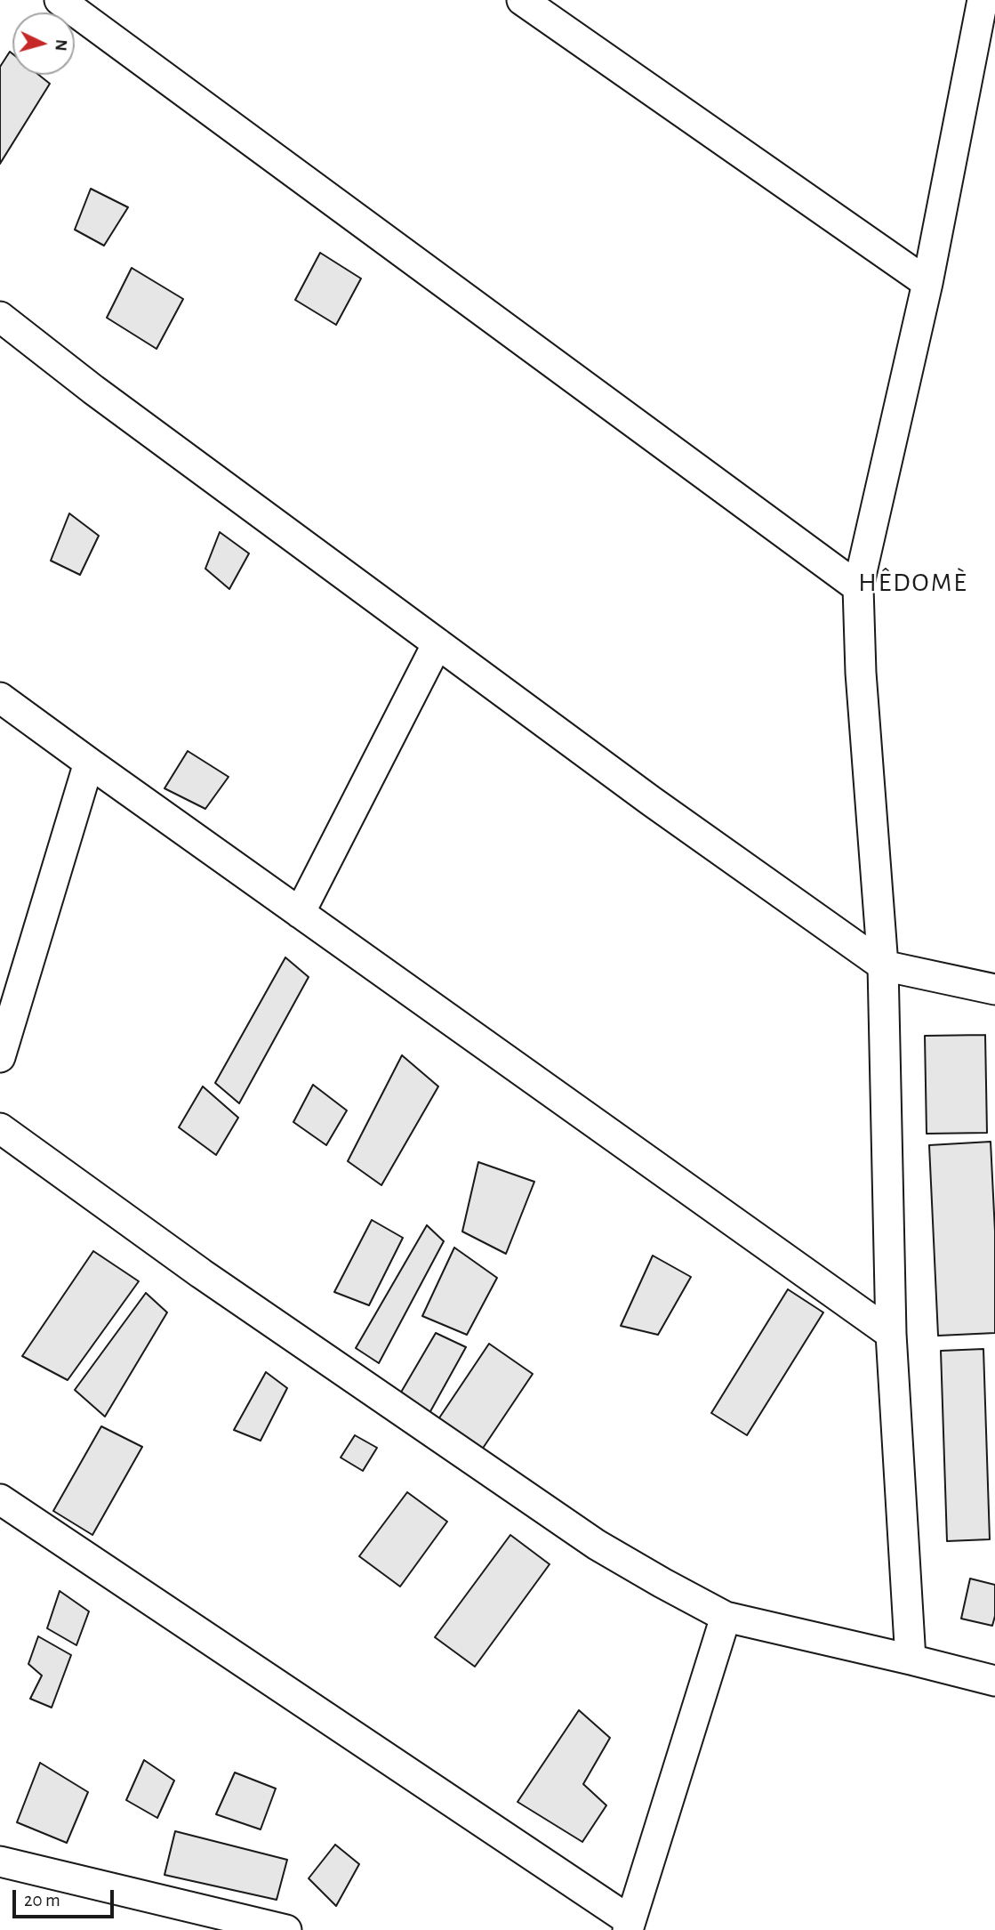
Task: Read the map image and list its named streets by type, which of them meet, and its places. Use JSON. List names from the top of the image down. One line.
{"districts":["HÊDOMÈ"],"scale_bar":"20 m","north":"right"}
